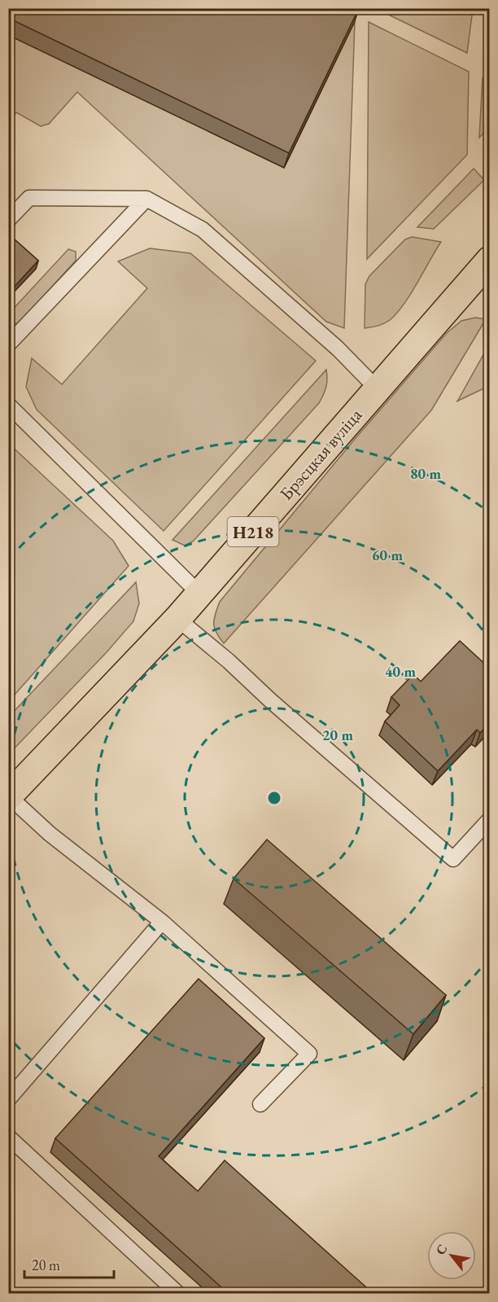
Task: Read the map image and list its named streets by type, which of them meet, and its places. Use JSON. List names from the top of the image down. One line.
{"streets":{"main road":["Брэсцкая вуліца","Н218"]},"scale_bar":"20 m","north":"top left","rings":["80 m","60 m","40 m","20 m"]}
